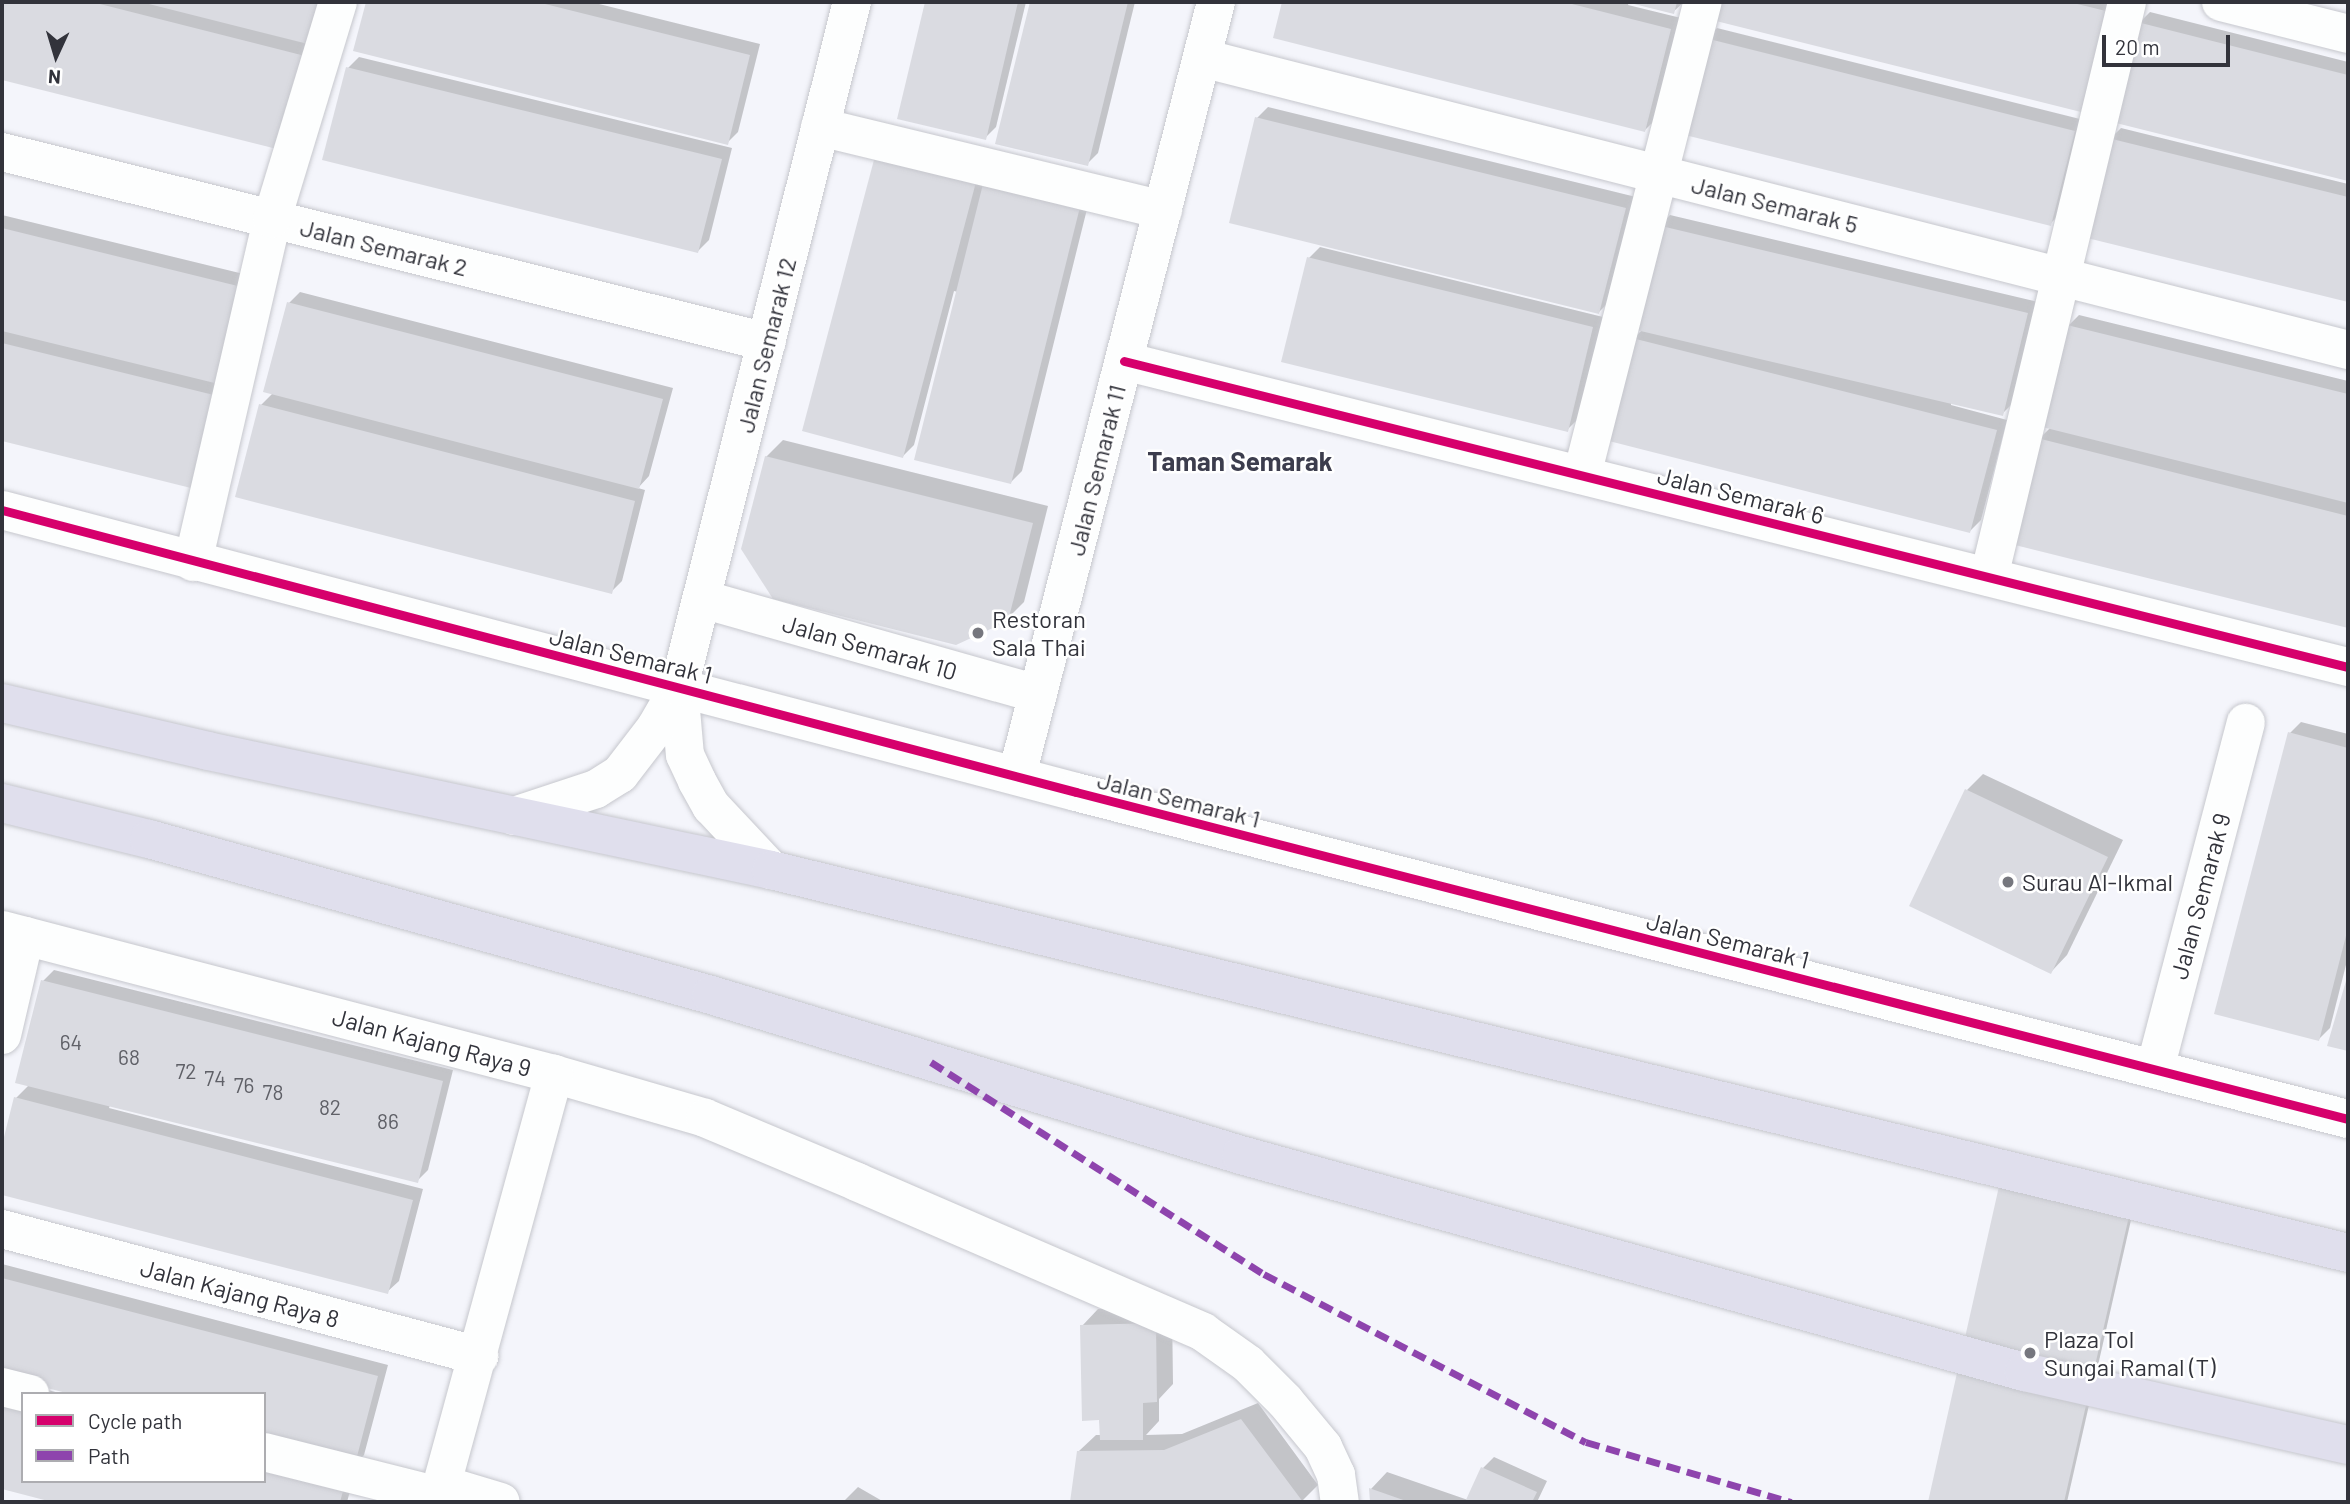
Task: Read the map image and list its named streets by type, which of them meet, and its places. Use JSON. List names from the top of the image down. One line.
{"streets":{"street":["Jalan Semarak 5","Jalan Semarak 2","Jalan Semarak 12","Jalan Semarak 11","Jalan Semarak 6","Jalan Semarak 10","Jalan Semarak 1","Jalan Semarak 9","Jalan Kajang Raya 9","Jalan Kajang Raya 8"]},"crossings":[["Jalan Semarak 5","Jalan Semarak 11"],["Jalan Semarak 2","Jalan Semarak 12"],["Jalan Semarak 12","Jalan Semarak 10"],["Jalan Semarak 12","Jalan Semarak 1"],["Jalan Semarak 11","Jalan Semarak 6"],["Jalan Semarak 11","Jalan Semarak 10"],["Jalan Semarak 11","Jalan Semarak 1"],["Jalan Semarak 1","Jalan Semarak 9"],["Jalan Kajang Raya 9","Jalan Kajang Raya 8"]],"districts":["Taman Semarak"],"places":["Restoran Sala Thai","Surau Al-Ikmal","Plaza Tol Sungai Ramal (T)"],"house_numbers":["64","68","72","74","76","78","82","86"],"legend":["Cycle path","Path"],"scale_bar":"20 m","north":"bottom"}
